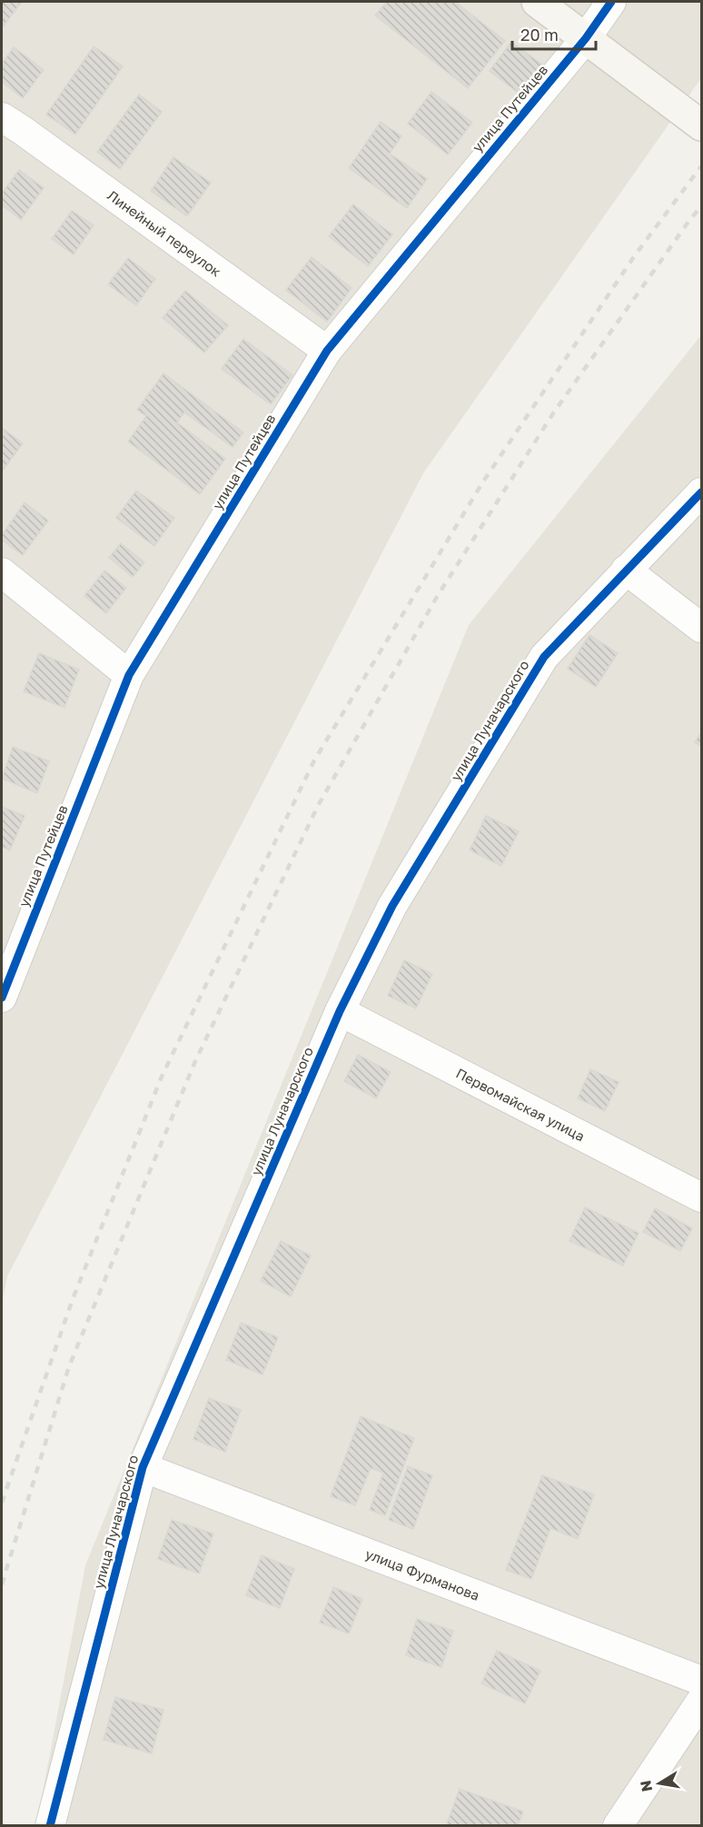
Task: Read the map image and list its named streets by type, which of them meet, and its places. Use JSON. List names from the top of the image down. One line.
{"streets":{"street":["улица Путейцев","Линейный переулок","улица Луначарского","Первомайская улица","улица Фурманова"]},"crossings":[["улица Путейцев","Линейный переулок"],["улица Луначарского","Первомайская улица"],["улица Луначарского","улица Фурманова"]],"scale_bar":"20 m","north":"left"}
